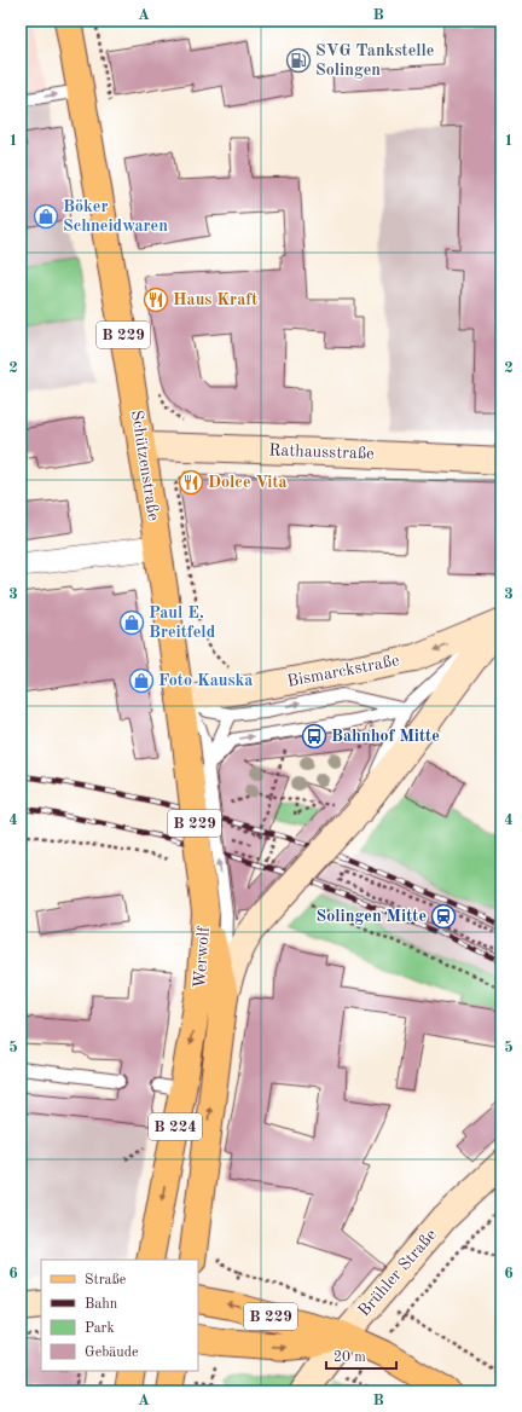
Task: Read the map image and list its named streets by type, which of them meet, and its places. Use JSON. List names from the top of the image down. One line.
{"streets":{"main road":["B 229","Rathausstraße","Schützenstraße","Bismarckstraße","Werwolf","B 224","Brühler Straße"]},"crossings":[["B 229","Brühler Straße"],["Rathausstraße","Schützenstraße"],["Schützenstraße","Bismarckstraße"],["Schützenstraße","Werwolf"]],"one_way":["Bismarckstraße"],"places":{"fuel station":["SVG Tankstelle Solingen"],"shop":["Böker Schneidwaren","Paul E. Breitfeld","Foto Kauska"],"restaurant":["Haus Kraft","Dolce Vita"],"bus stop":["Bahnhof Mitte"],"station":["Solingen Mitte"]},"legend":["Straße","Bahn","Park","Gebäude"],"scale_bar":"20 m","grid":{"columns":["A","B"],"rows":["1","2","3","4","5","6"]}}
